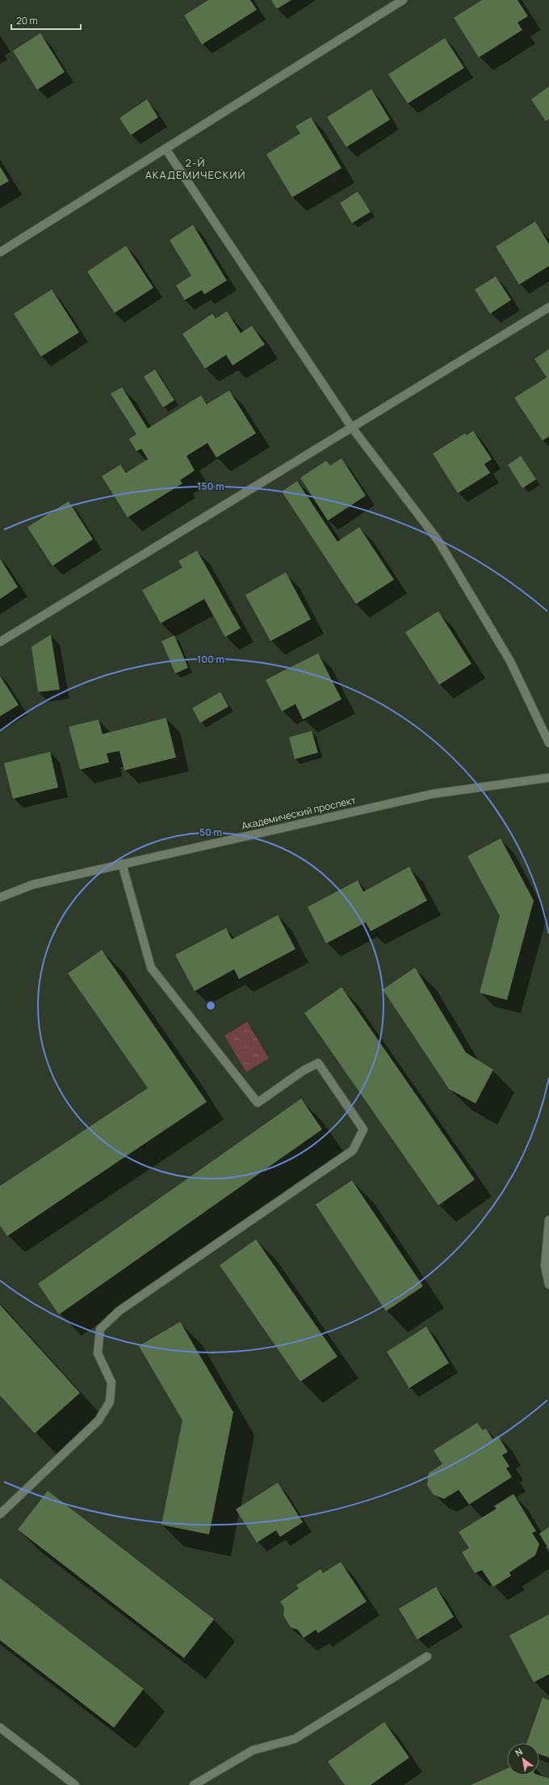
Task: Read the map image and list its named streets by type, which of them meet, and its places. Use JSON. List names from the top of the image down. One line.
{"streets":{"street":["Академический проспект"]},"districts":["2-Й АКАДЕМИЧЕСКИЙ"],"scale_bar":"20 m","north":"top left","rings":["150 m","100 m","50 m"]}
